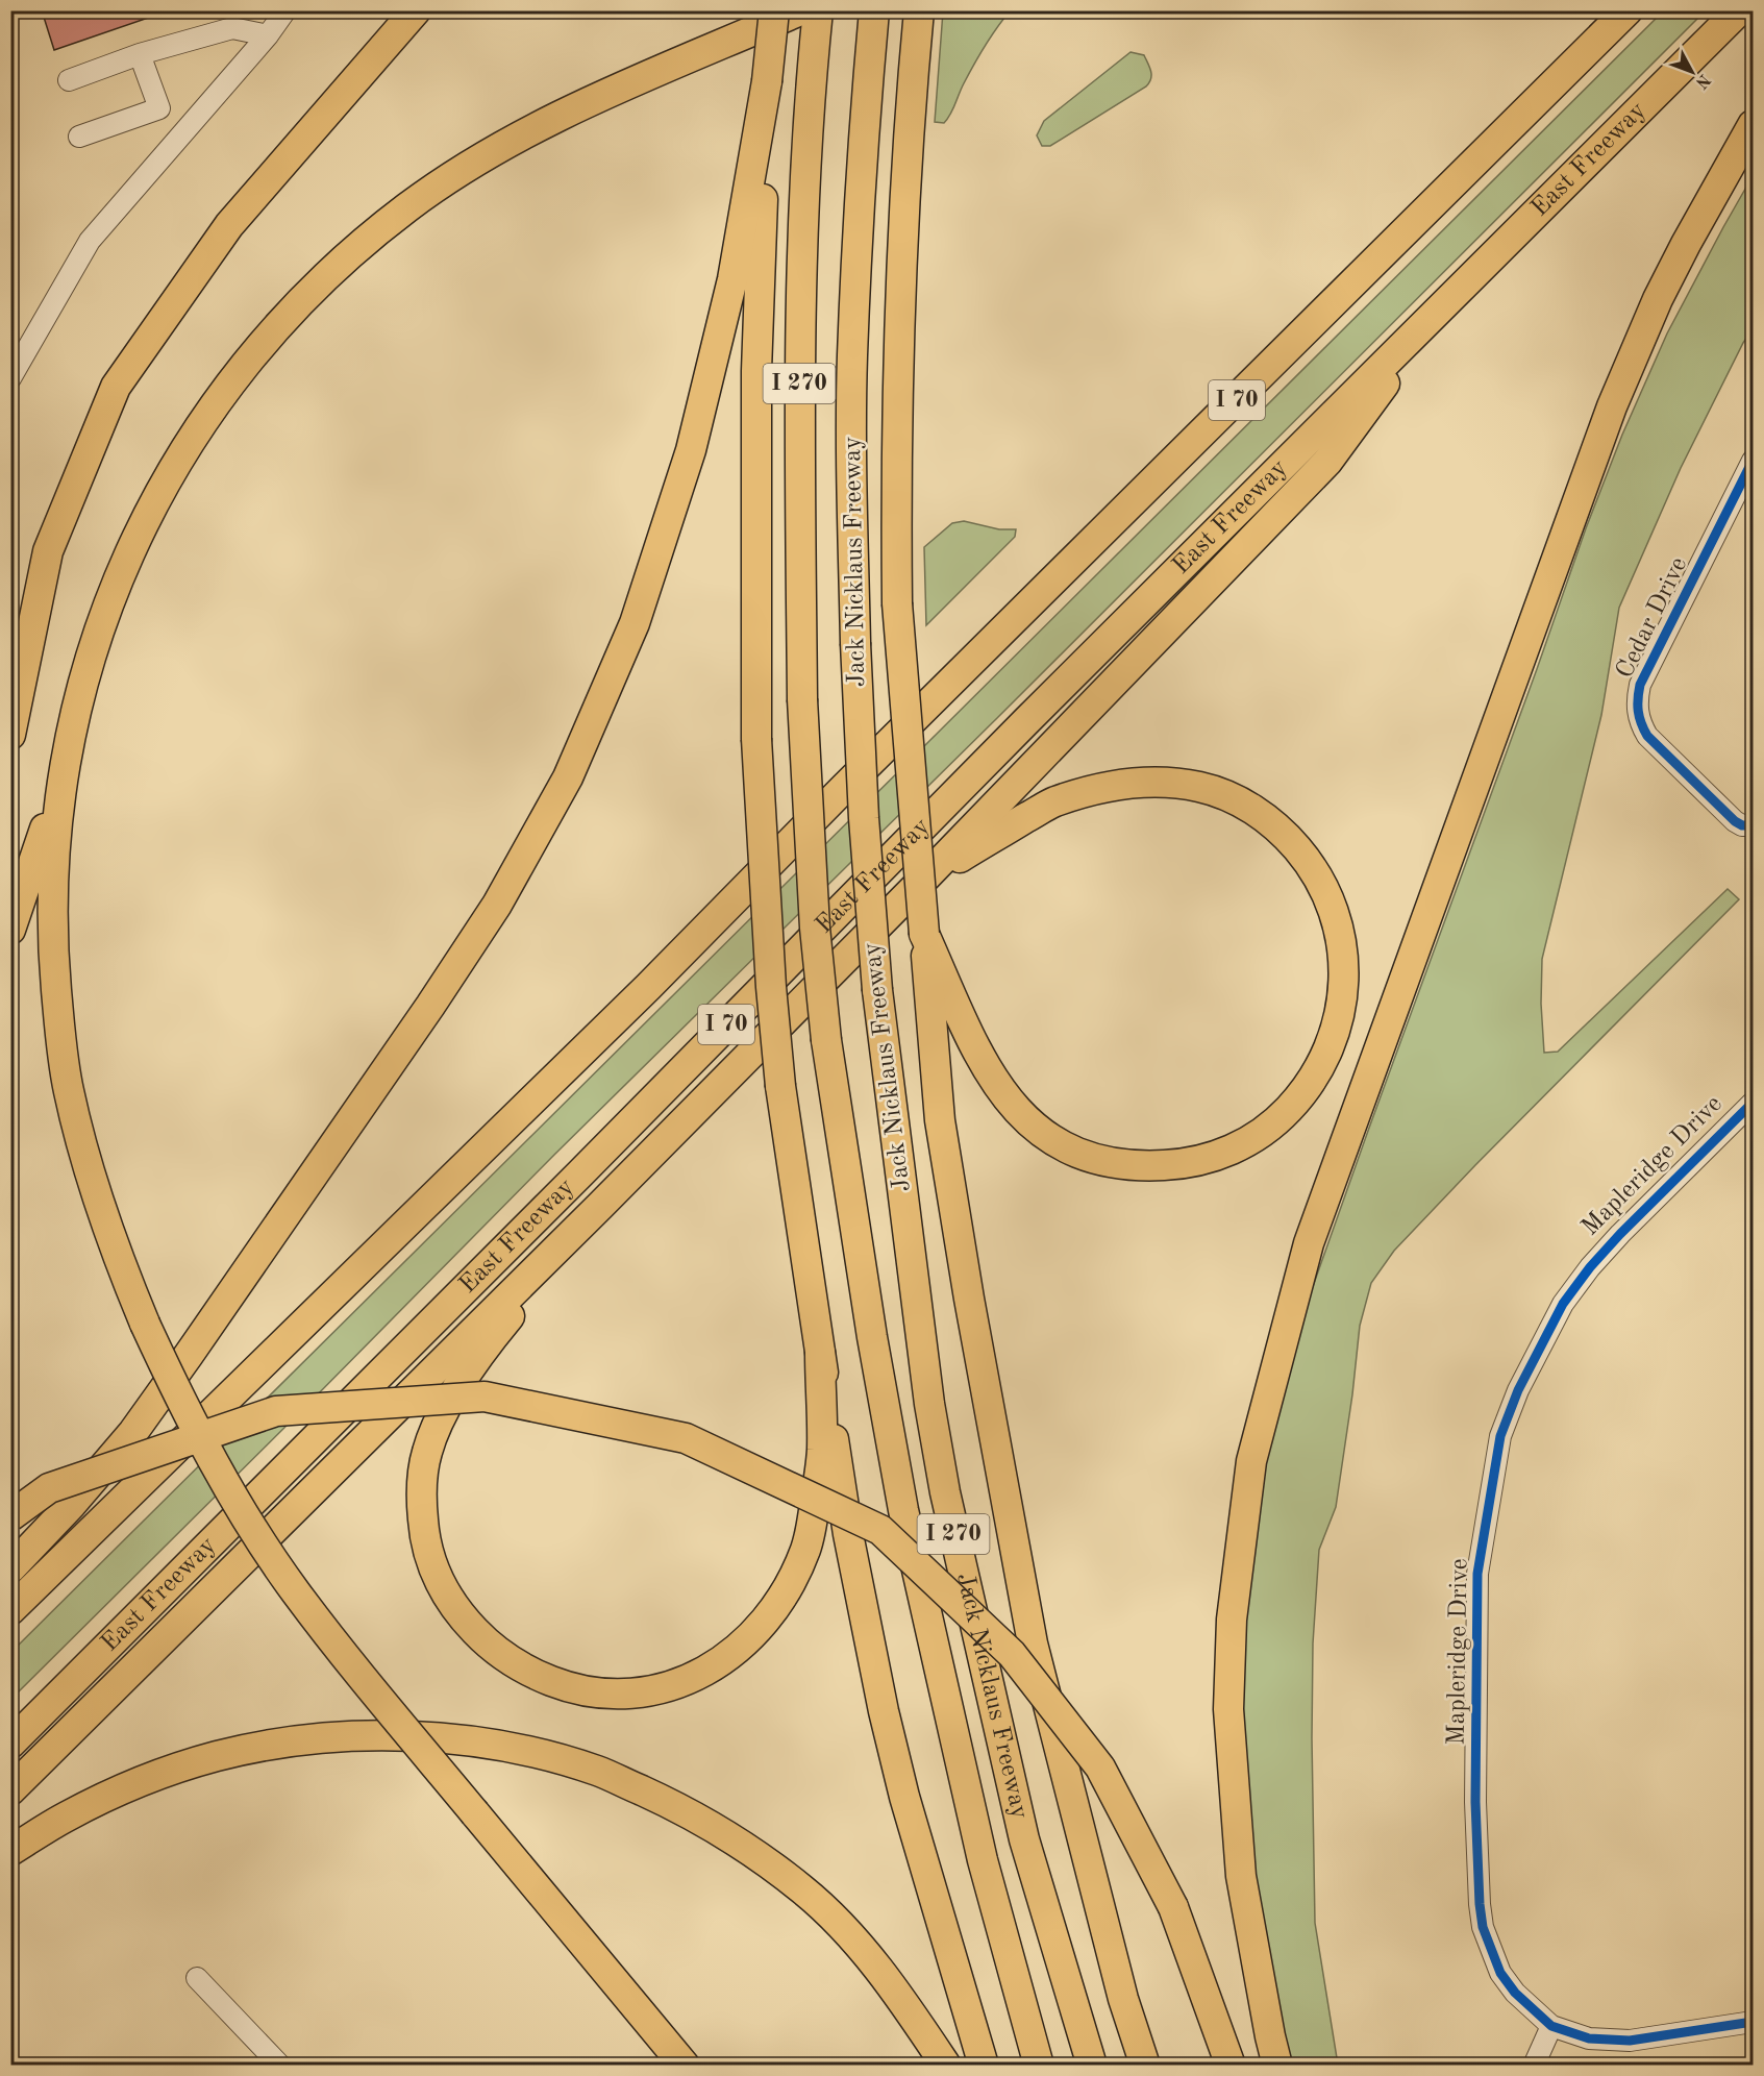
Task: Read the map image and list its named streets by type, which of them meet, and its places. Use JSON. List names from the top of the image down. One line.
{"streets":{"highway":["East Freeway","I 270","I 70","Jack Nicklaus Freeway"],"street":["Cedar Drive","Mapleridge Drive"]},"north":"bottom right"}
